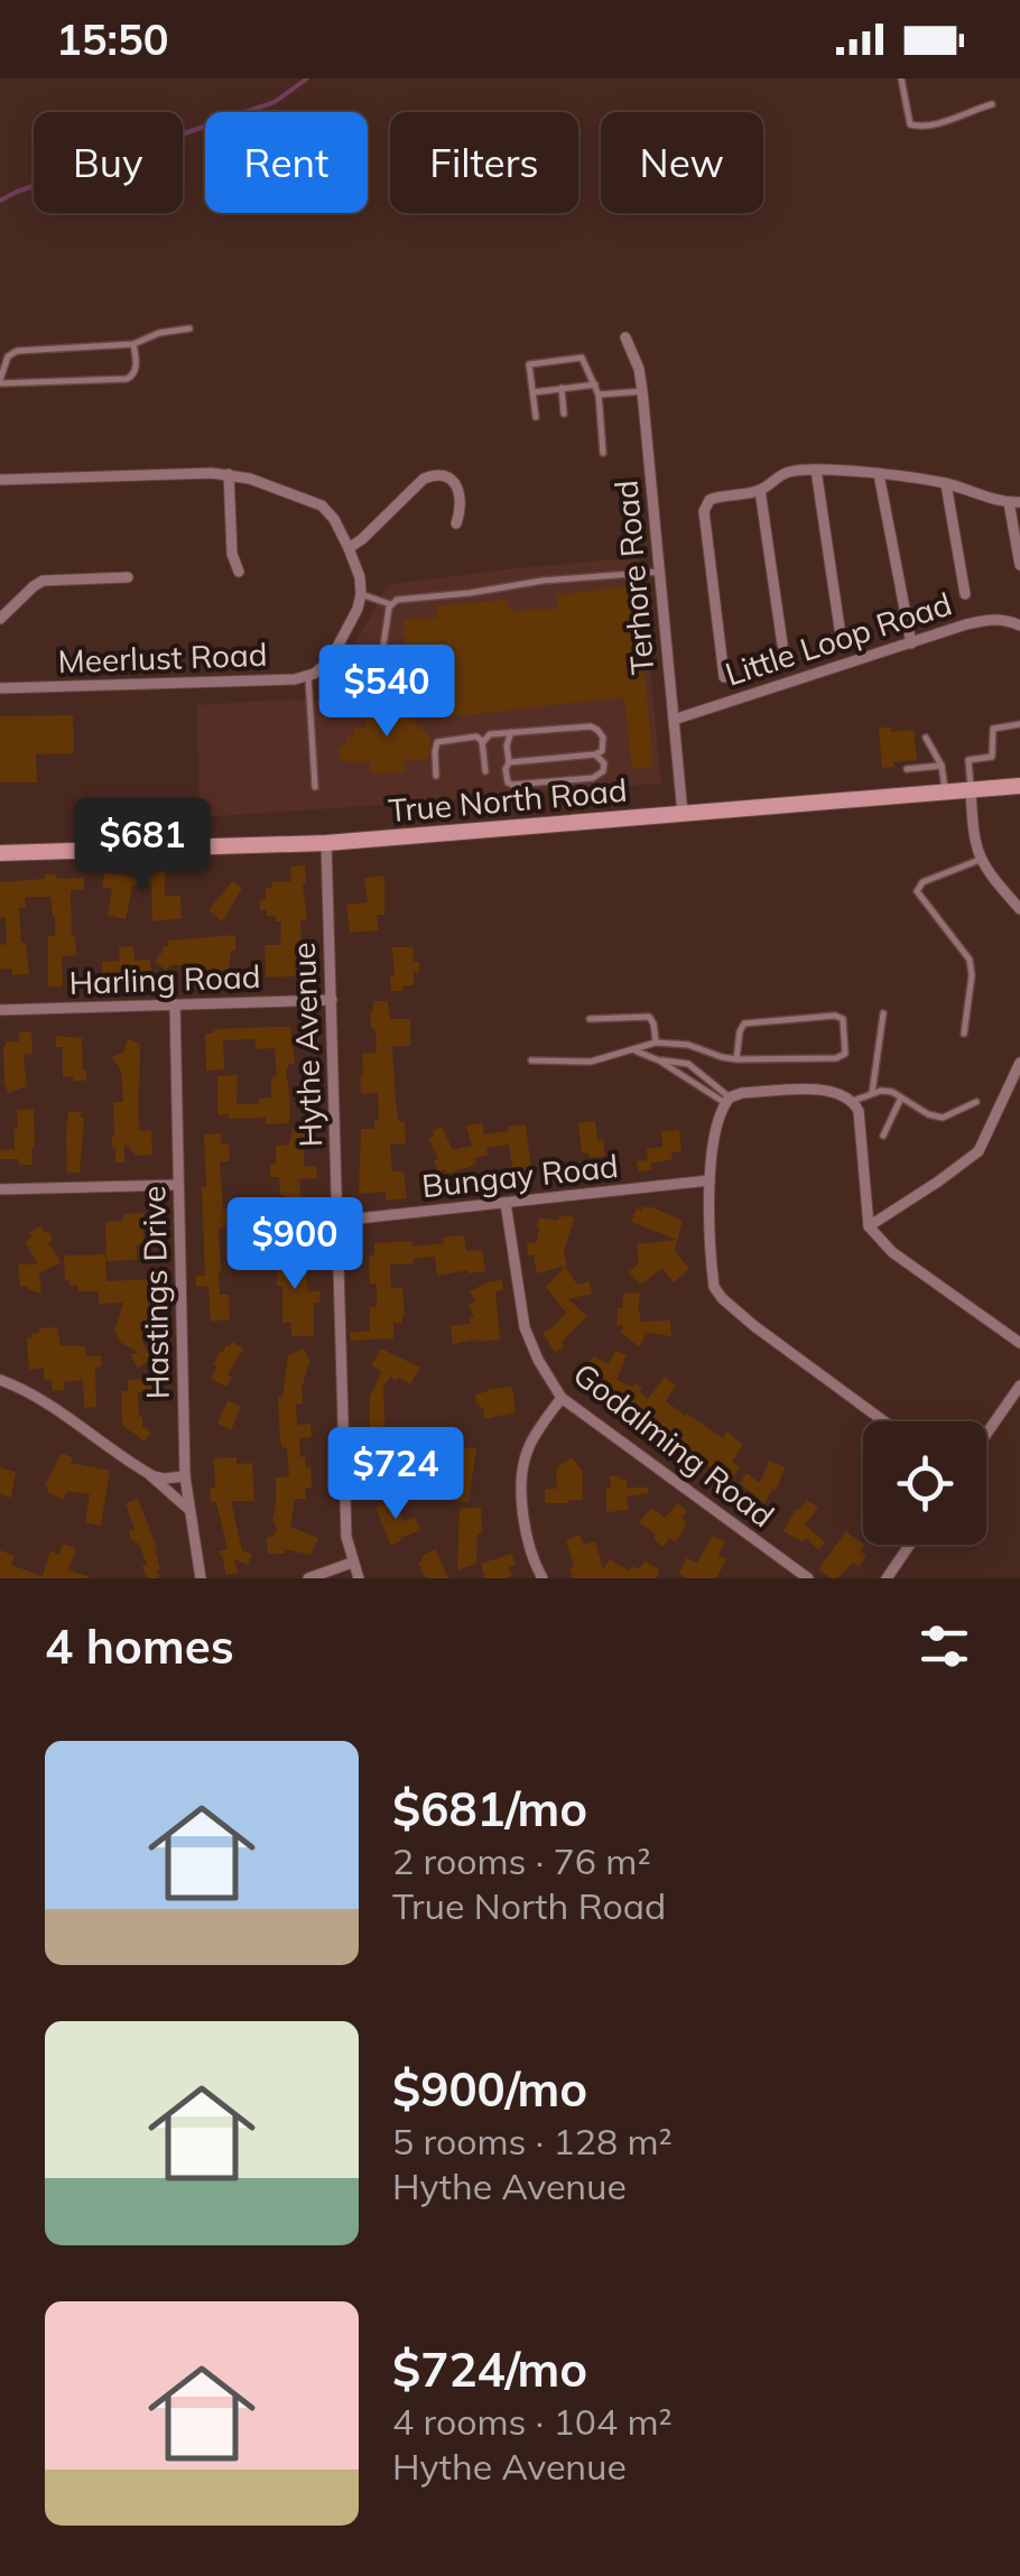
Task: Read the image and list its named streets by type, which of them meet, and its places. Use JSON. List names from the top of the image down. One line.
{"streets":{"main road":["True North Road"],"street":["Terhore Road","Little Loop Road","Meerlust Road","Harling Road","Hythe Avenue","Bungay Road","Hastings Drive","Godalming Road"]},"crossings":[["Terhore Road","Little Loop Road"],["Terhore Road","True North Road"],["True North Road","Hythe Avenue"],["Harling Road","Hythe Avenue"],["Harling Road","Hastings Drive"],["Hythe Avenue","Bungay Road"],["Bungay Road","Godalming Road"]],"page":{"status":"15:50","chip":["Buy","Rent","Filters","New"],"price":["$540","$681","$900","$724"],"heading":"4 homes","list":[{"name":"$681/mo","note":"2 rooms · 76 m² · True North Road"},{"name":"$900/mo","note":"5 rooms · 128 m² · Hythe Avenue"},{"name":"$724/mo","note":"4 rooms · 104 m² · Hythe Avenue"}]}}
